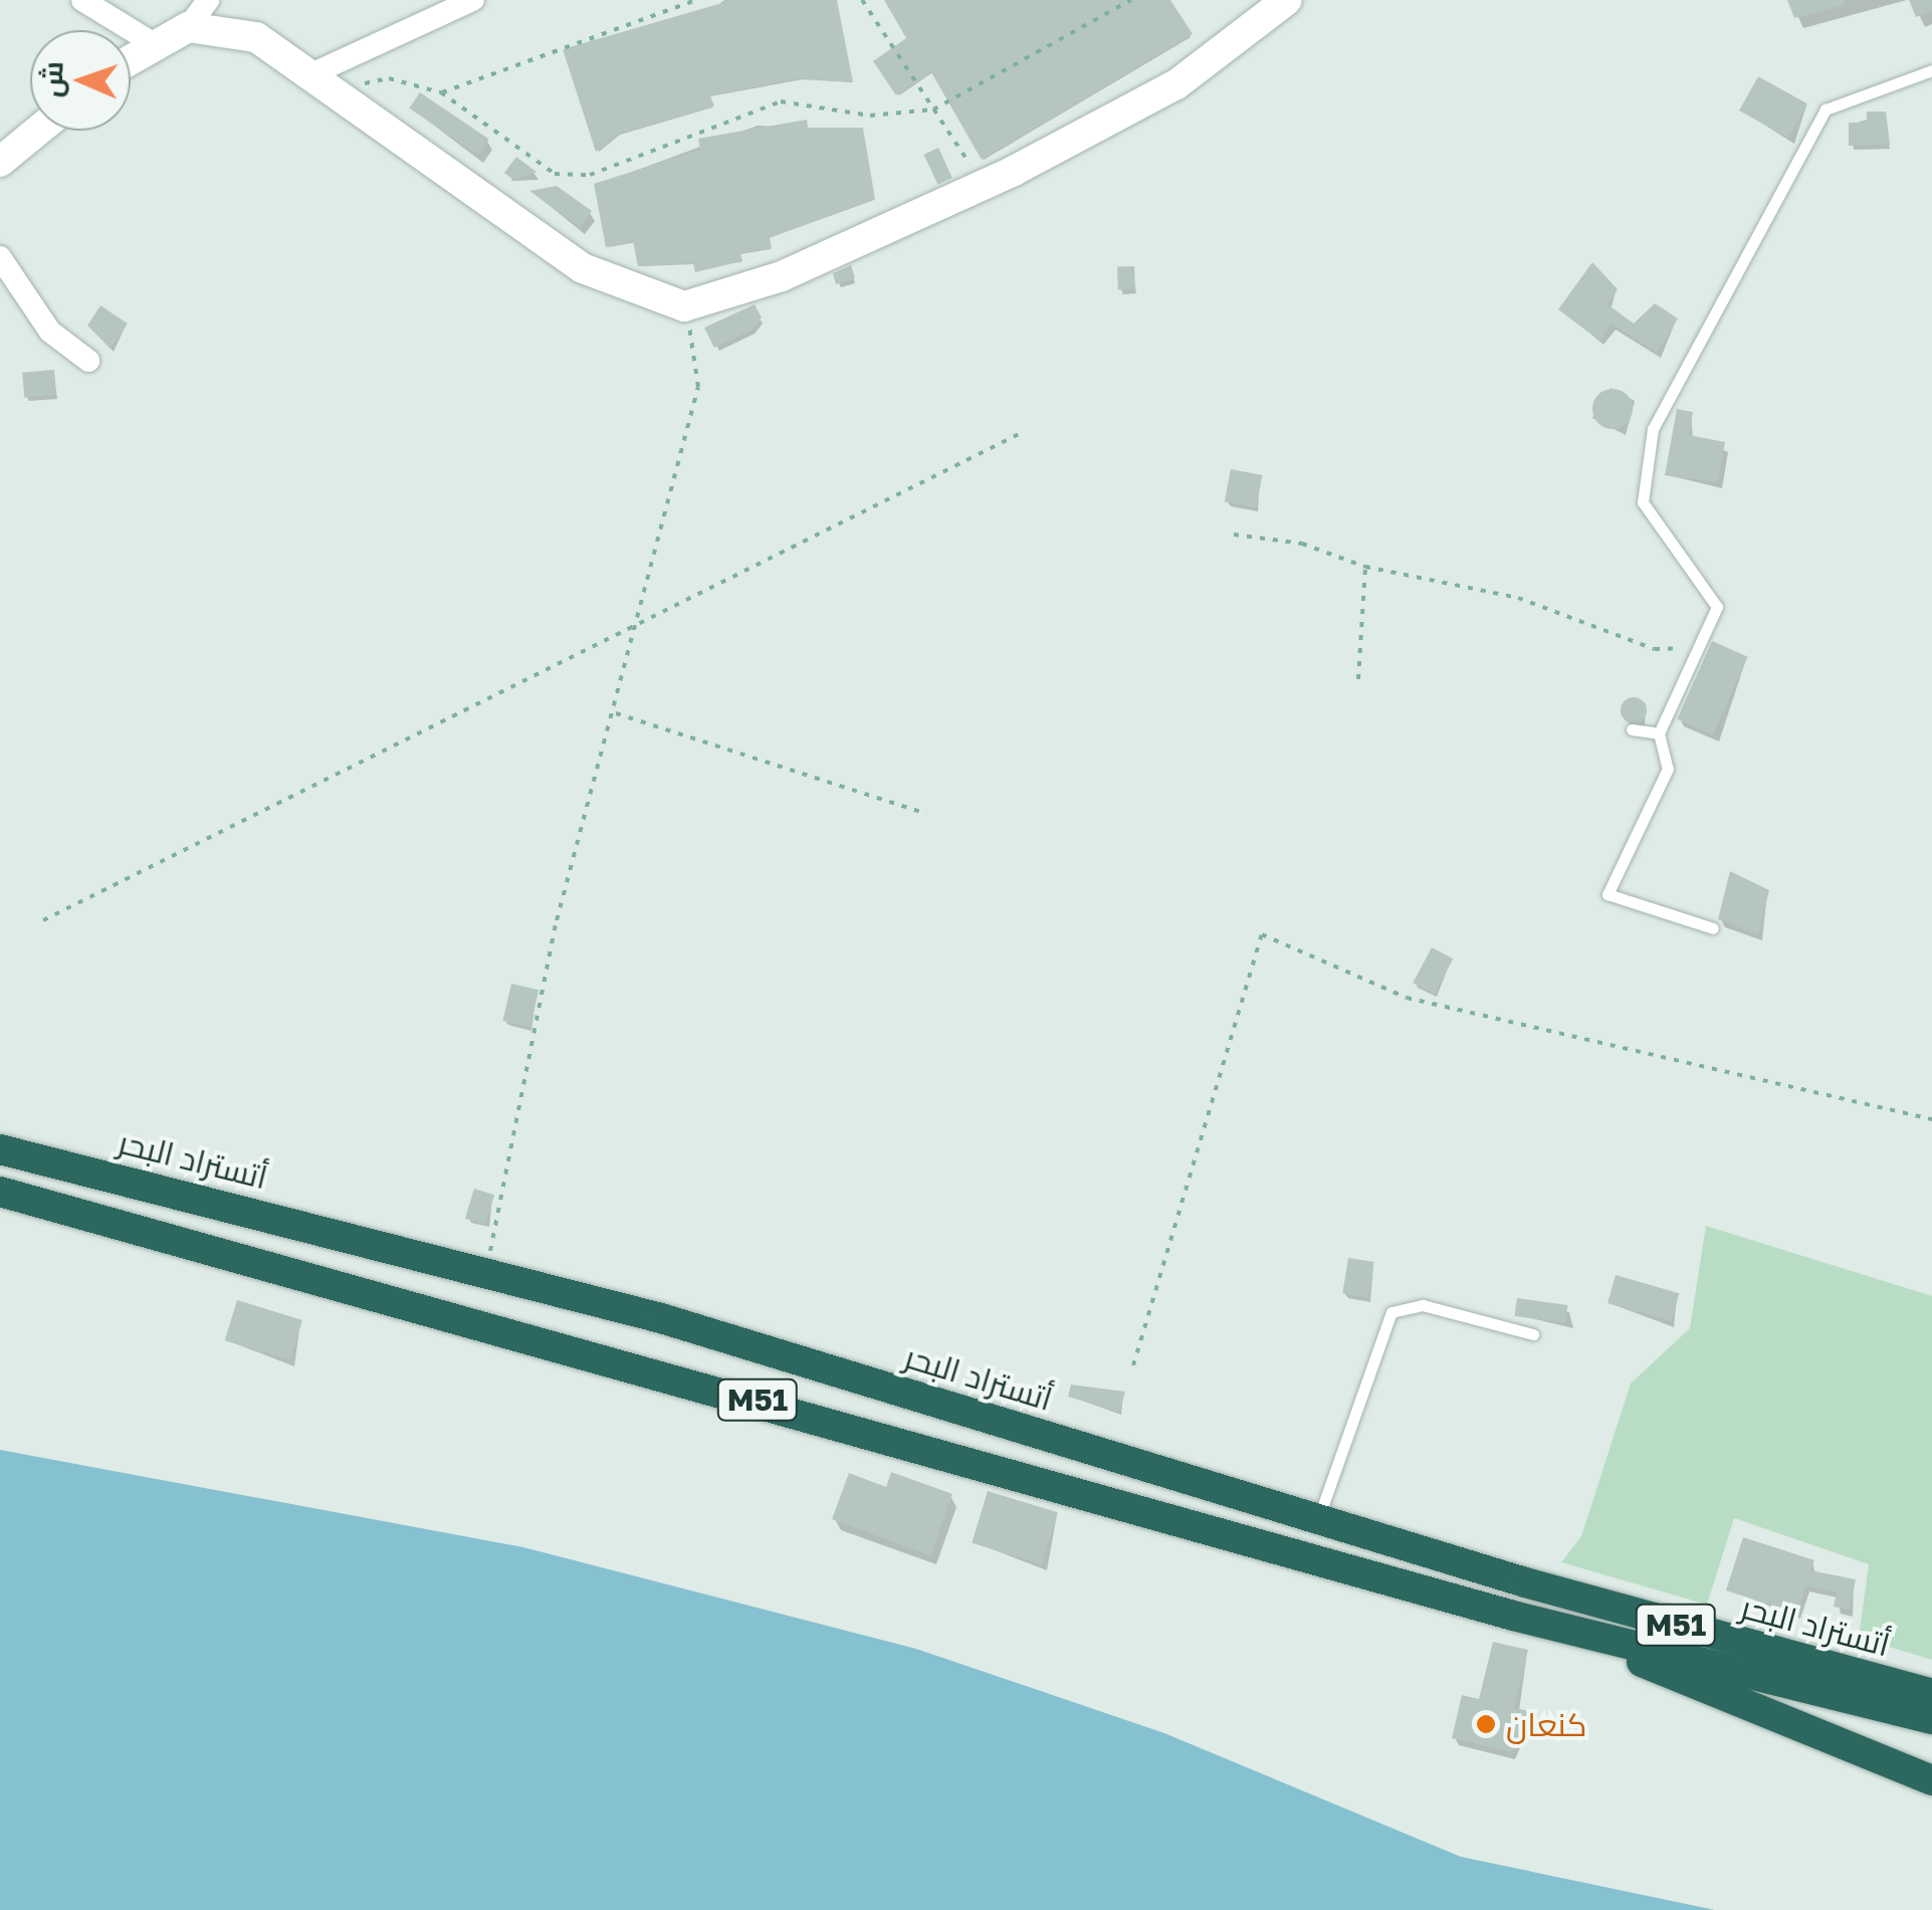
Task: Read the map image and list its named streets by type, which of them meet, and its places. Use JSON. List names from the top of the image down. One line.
{"streets":{"highway":["أتستراد البحر","M51"]},"places":["كنعان"],"north":"left"}
